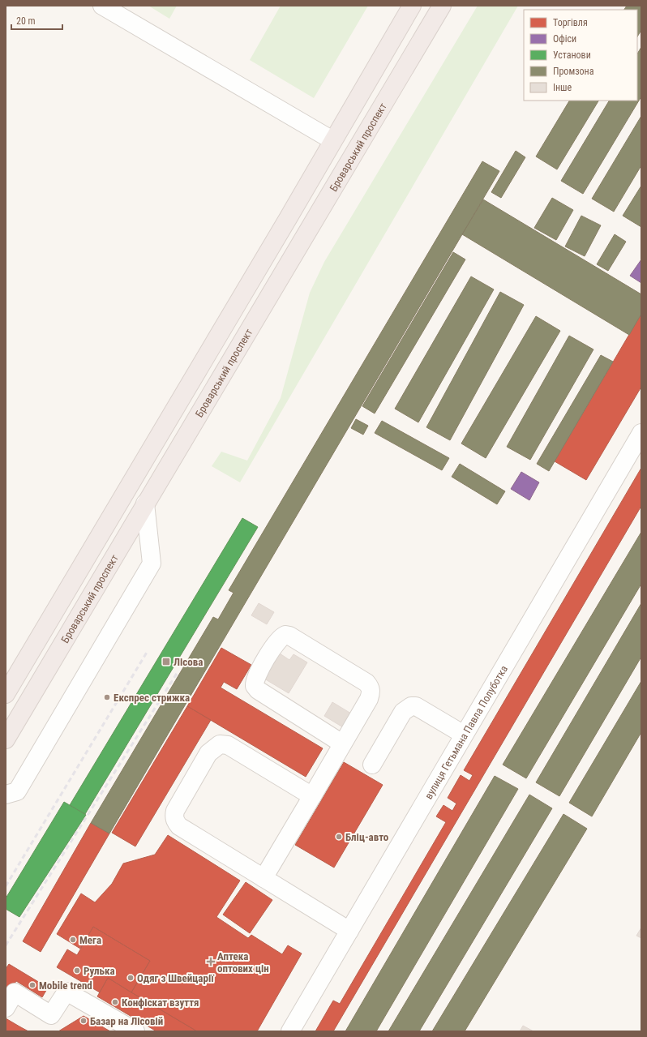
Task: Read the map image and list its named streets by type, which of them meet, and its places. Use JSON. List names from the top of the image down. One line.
{"streets":{"highway":["Броварський проспект"],"street":["вулиця Гетьмана Павла Полуботка"]},"places":{"transit":["Лісова"],"other":["Експрес стрижка","Бліц-авто","Мега","Рулька","Одяг з Швейцарії","Mobile trend","Конфіскат взуття","Базар на Лісовій"],"health":["Аптека оптових цін"]},"legend":["Торгівля","Офіси","Установи","Промзона","Інше"],"scale_bar":"20 m"}
